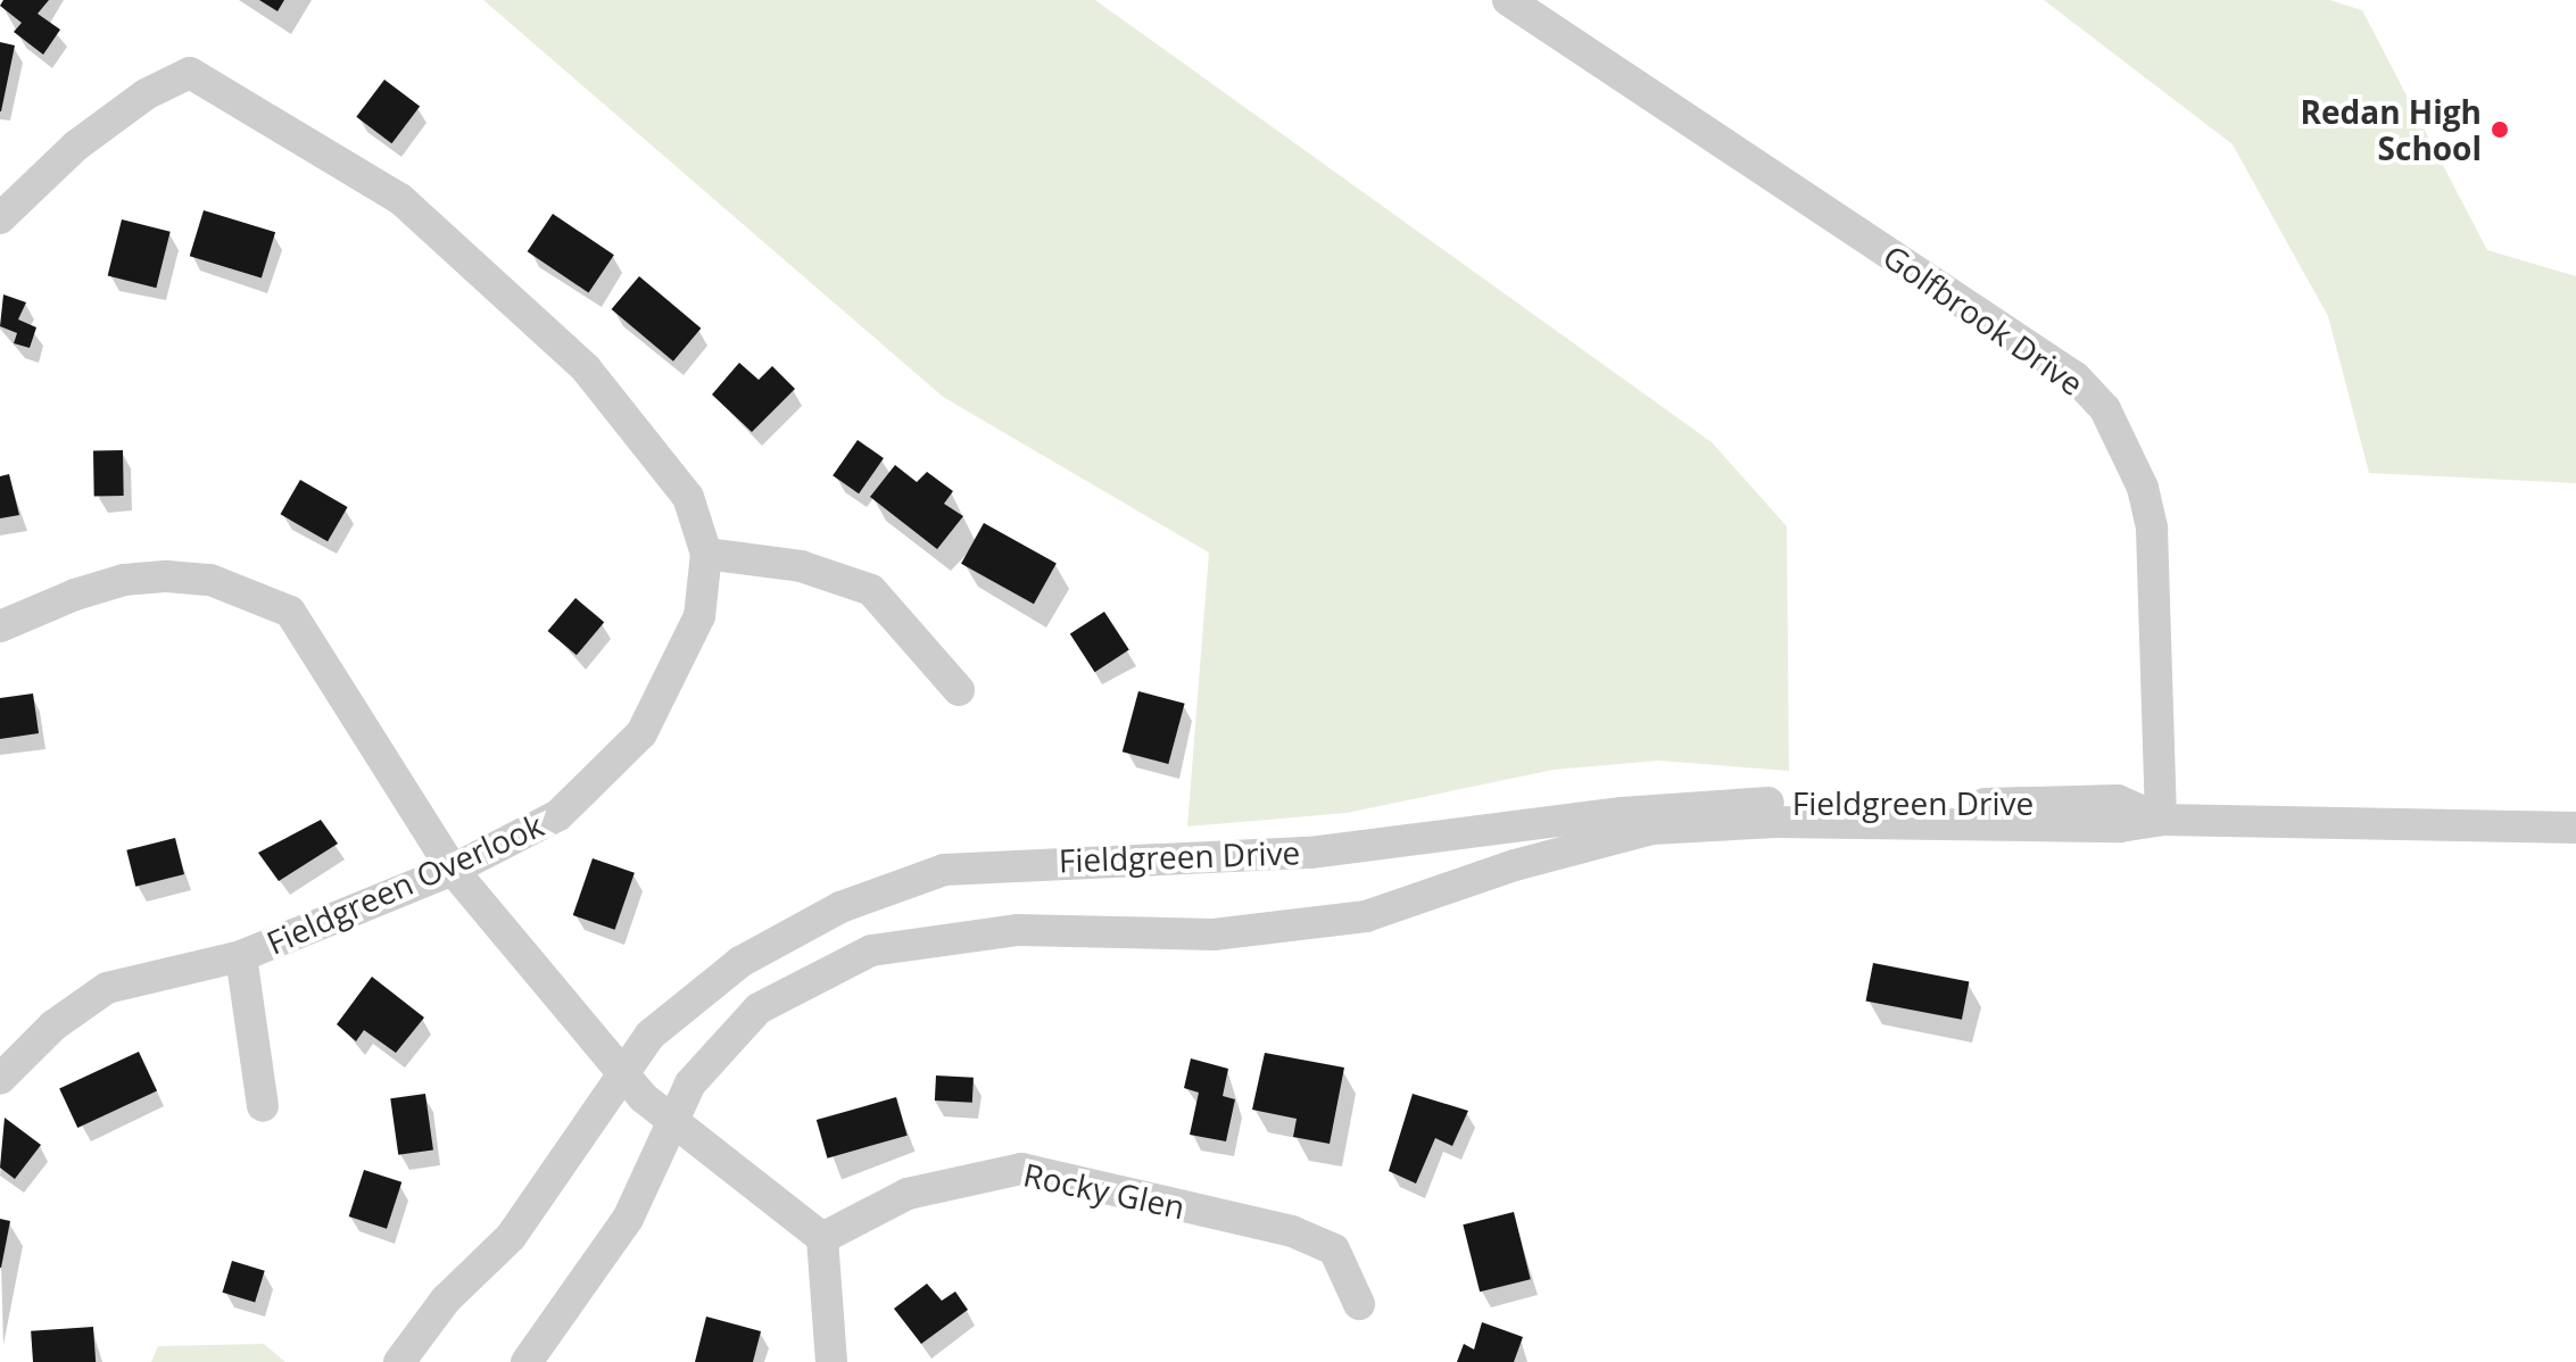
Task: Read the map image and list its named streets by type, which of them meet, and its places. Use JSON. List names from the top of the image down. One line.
{"streets":{"street":["Golfbrook Drive","Fieldgreen Drive","Fieldgreen Overlook","Rocky Glen"]},"crossings":[["Golfbrook Drive","Fieldgreen Drive"]],"places":["Redan High School"]}
